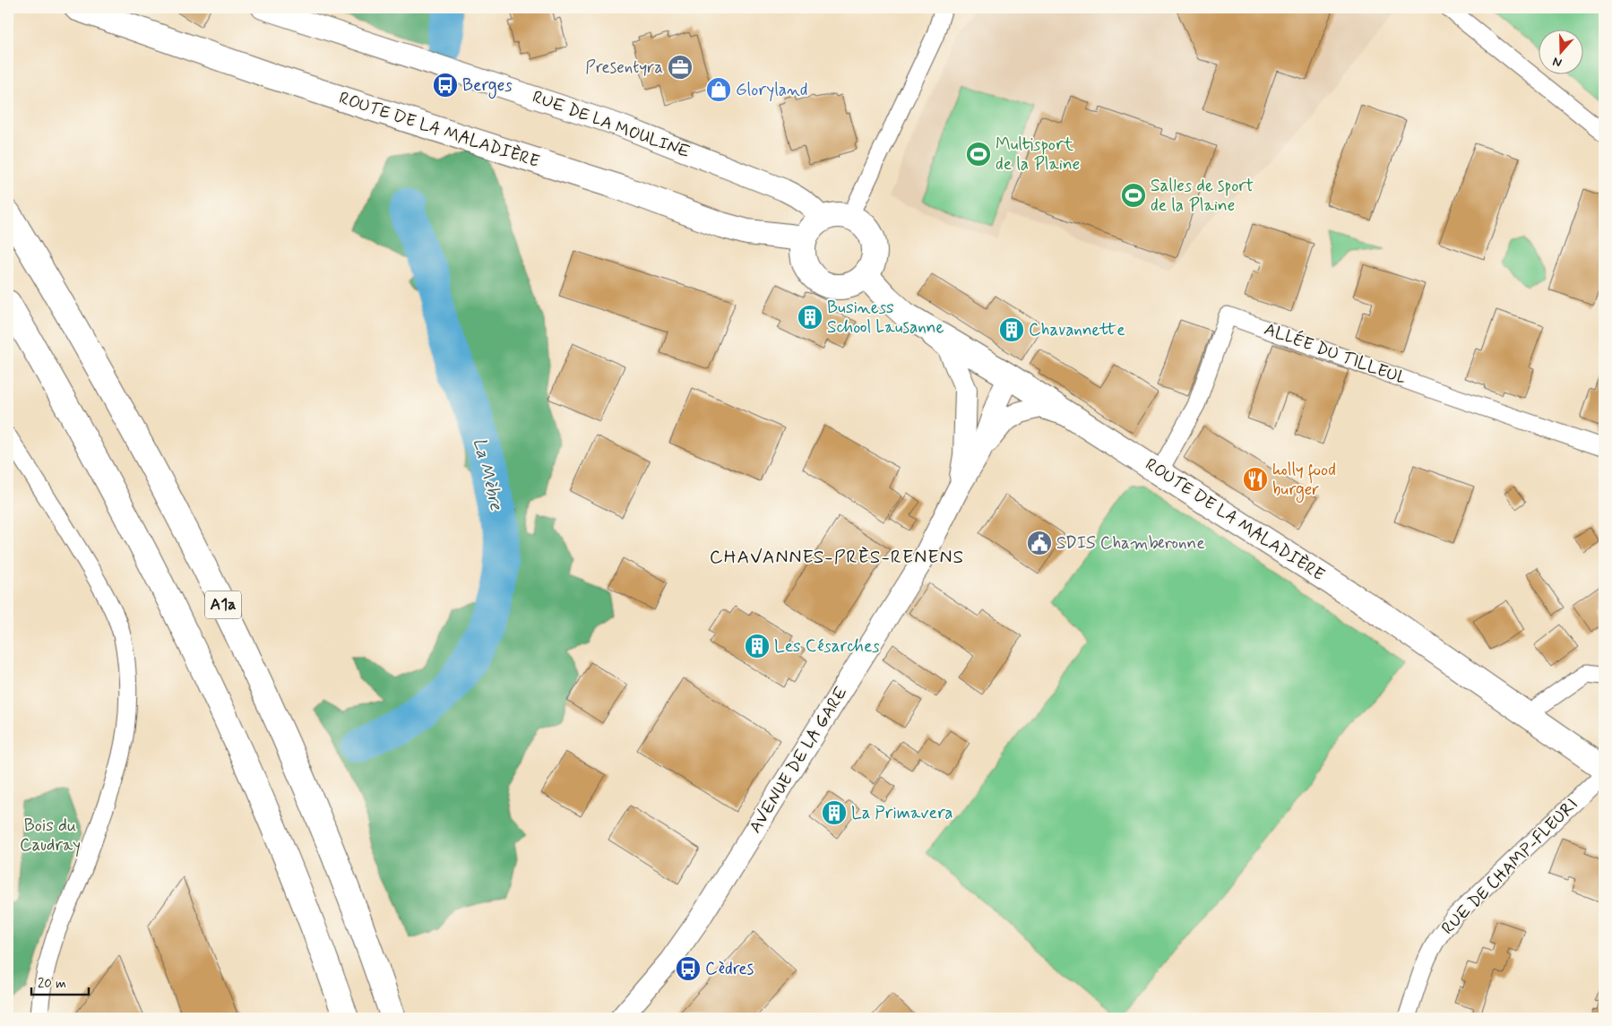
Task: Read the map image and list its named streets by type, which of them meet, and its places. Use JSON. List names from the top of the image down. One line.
{"streets":{"main road":["ROUTE DE LA MALADIÈRE","A1a"],"street":["RUE DE LA MOULINE","ALLÉE DU TILLEUL","AVENUE DE LA GARE","RUE DE CHAMP-FLEURI"]},"crossings":[["RUE DE LA MOULINE","ROUTE DE LA MALADIÈRE"],["ROUTE DE LA MALADIÈRE","ALLÉE DU TILLEUL"],["ROUTE DE LA MALADIÈRE","AVENUE DE LA GARE"]],"districts":["CHAVANNES-PRÈS-RENENS"],"water":["La Mèbre"],"parks":["Bois du Caudray"],"places":{"office":["Presentyra"],"bus stop":["Berges","Cèdres"],"shop":["Gloryland"],"sports":["Multisport de la Plaine","Salles de sport de la Plaine"],"building":["Business School Lausanne","Chavannette","Les Césarches","La Primavera"],"restaurant":["holly food burger"],"public building":["SDIS Chamberonne"]},"scale_bar":"20 m","north":"bottom"}
